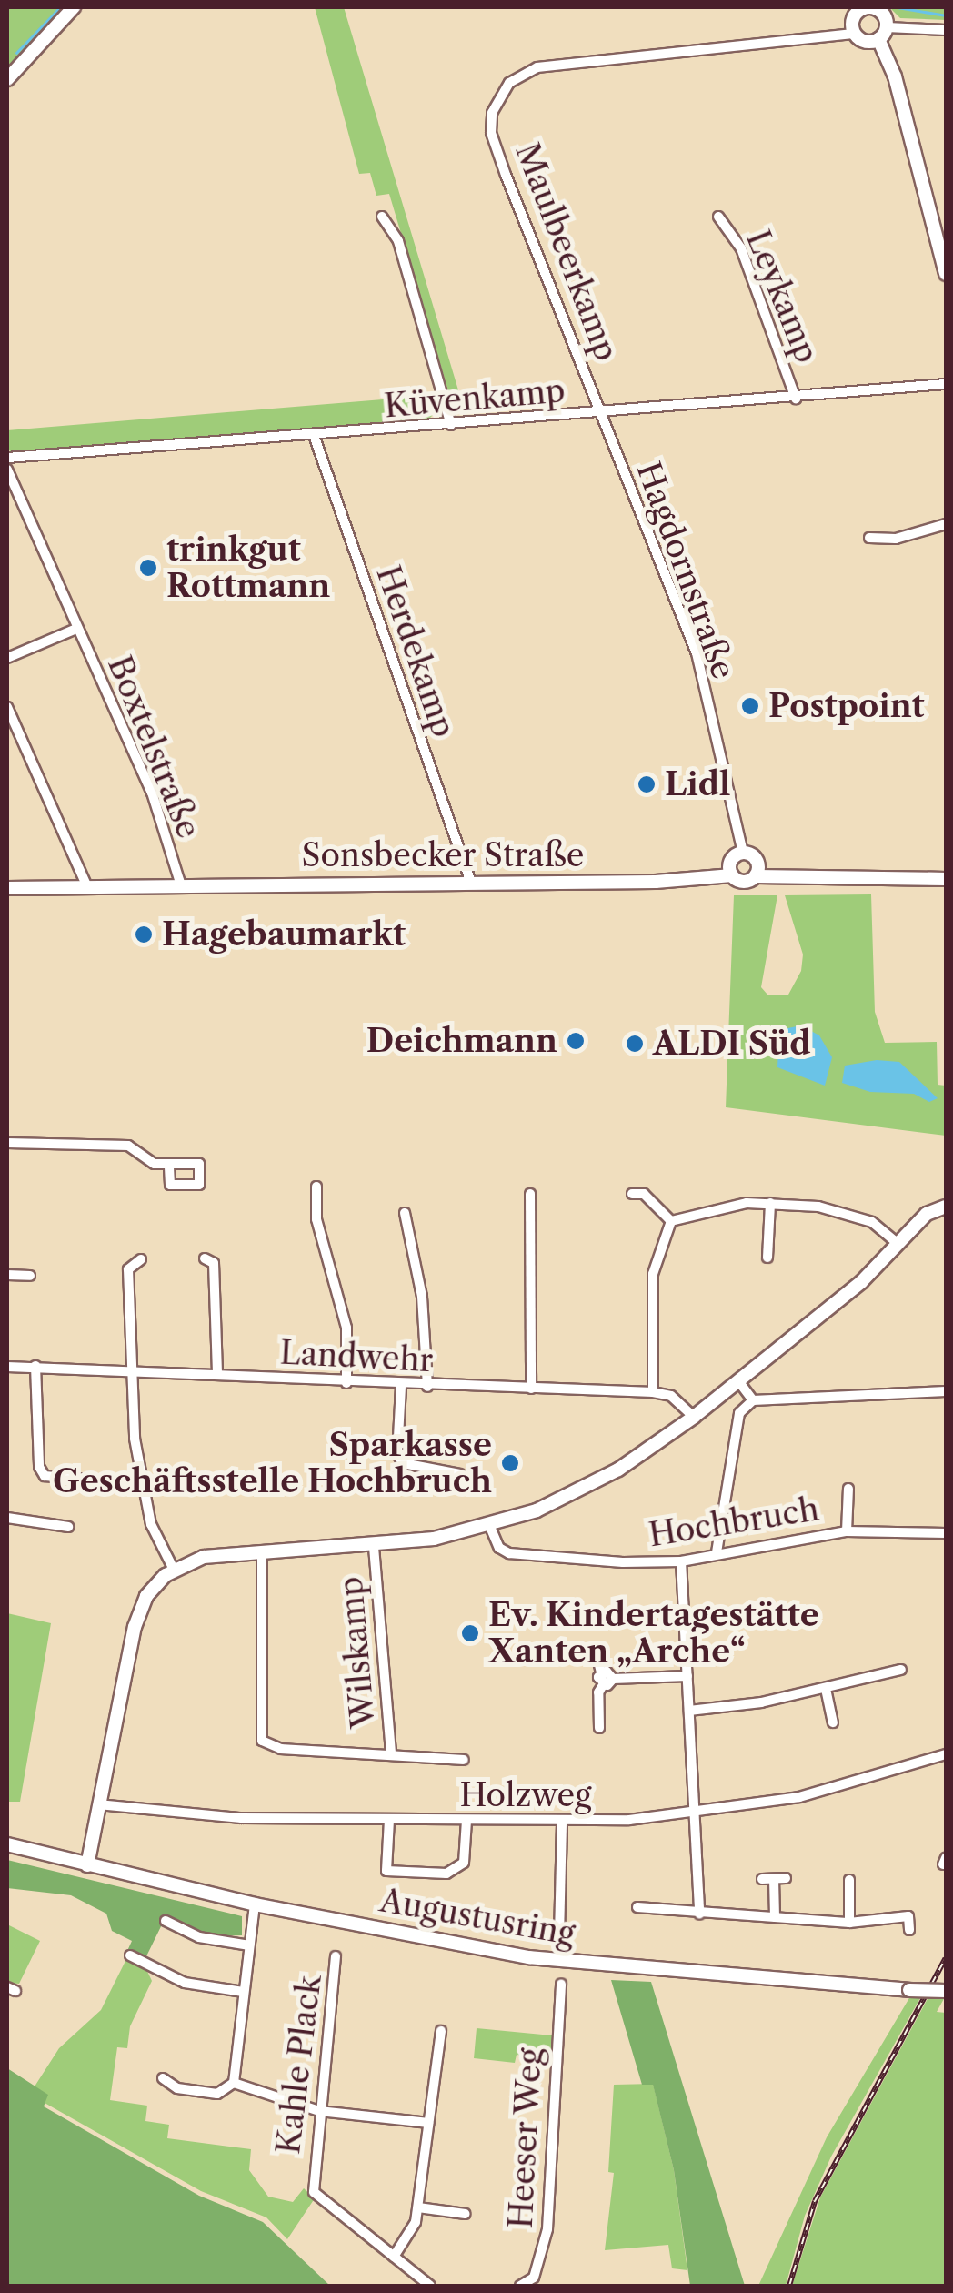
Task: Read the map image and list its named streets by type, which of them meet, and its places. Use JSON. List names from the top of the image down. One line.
{"streets":{"street":["Maulbeerkamp","Leykamp","Küvenkamp","Hagdornstraße","Herdekamp","Boxtelstraße","Sonsbecker Straße","Landwehr","Hochbruch","Wilskamp","Holzweg","Augustusring","Kahle Plack","Heeser Weg"]},"crossings":[["Maulbeerkamp","Küvenkamp"],["Maulbeerkamp","Hagdornstraße"],["Leykamp","Küvenkamp"],["Küvenkamp","Hagdornstraße"],["Küvenkamp","Herdekamp"],["Herdekamp","Sonsbecker Straße"],["Boxtelstraße","Sonsbecker Straße"]],"places":["trinkgut Rottmann","Postpoint","Lidl","Hagebaumarkt","Deichmann","ALDI Süd","Sparkasse Geschäftsstelle Hochbruch","Ev. Kindertagestätte Xanten „Arche“"]}
